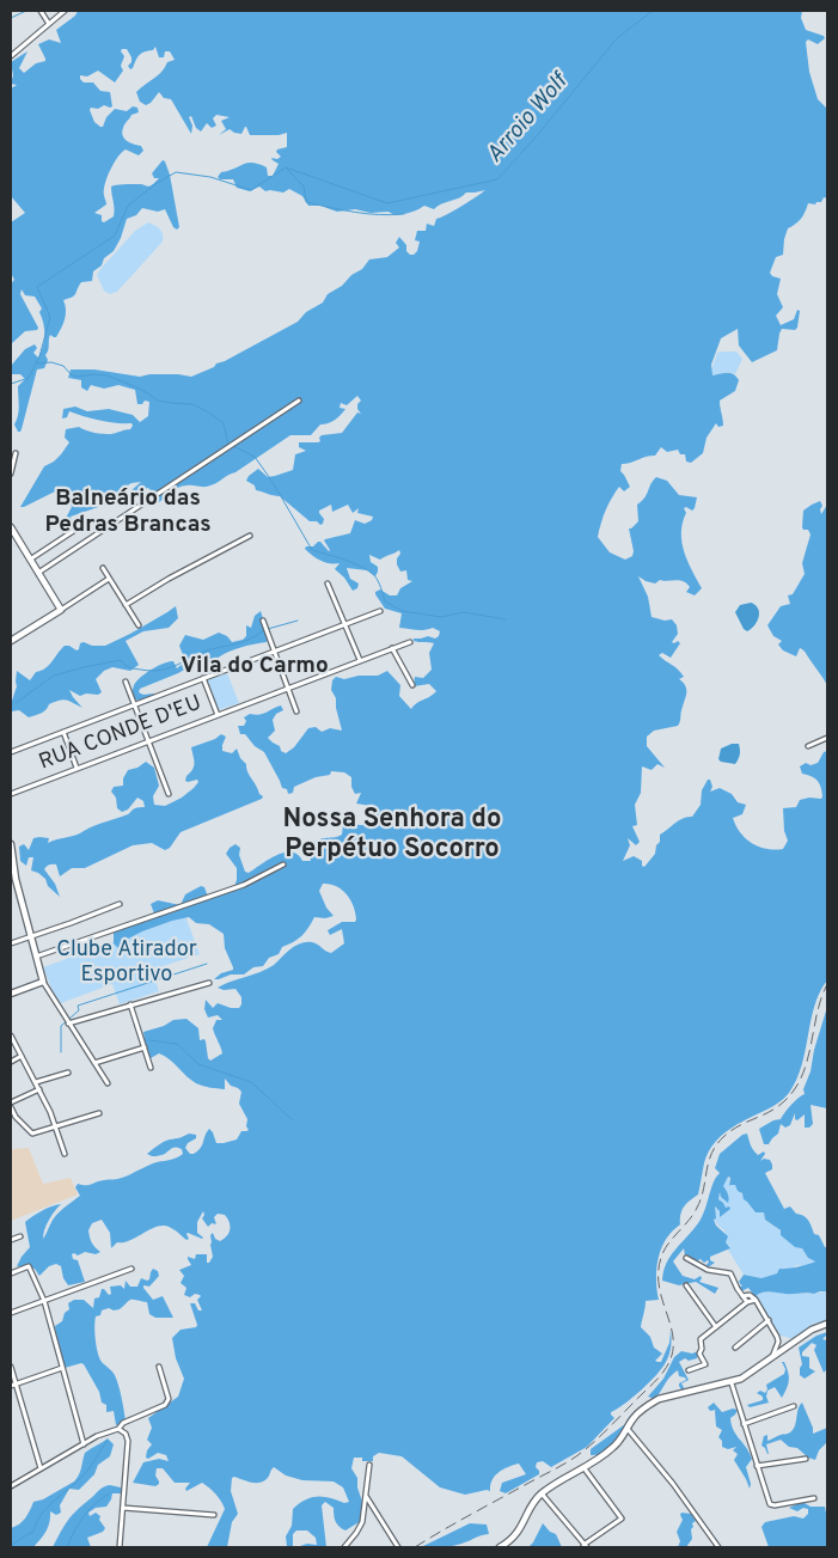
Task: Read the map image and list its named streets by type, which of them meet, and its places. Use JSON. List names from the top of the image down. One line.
{"streets":{"street":["RUA CONDE D'EU"]},"districts":["Balneário das Pedras Brancas","Vila do Carmo","Nossa Senhora do Perpétuo Socorro"],"water":["Arroio Wolf"],"parks":["Clube Atirador Esportivo"]}
